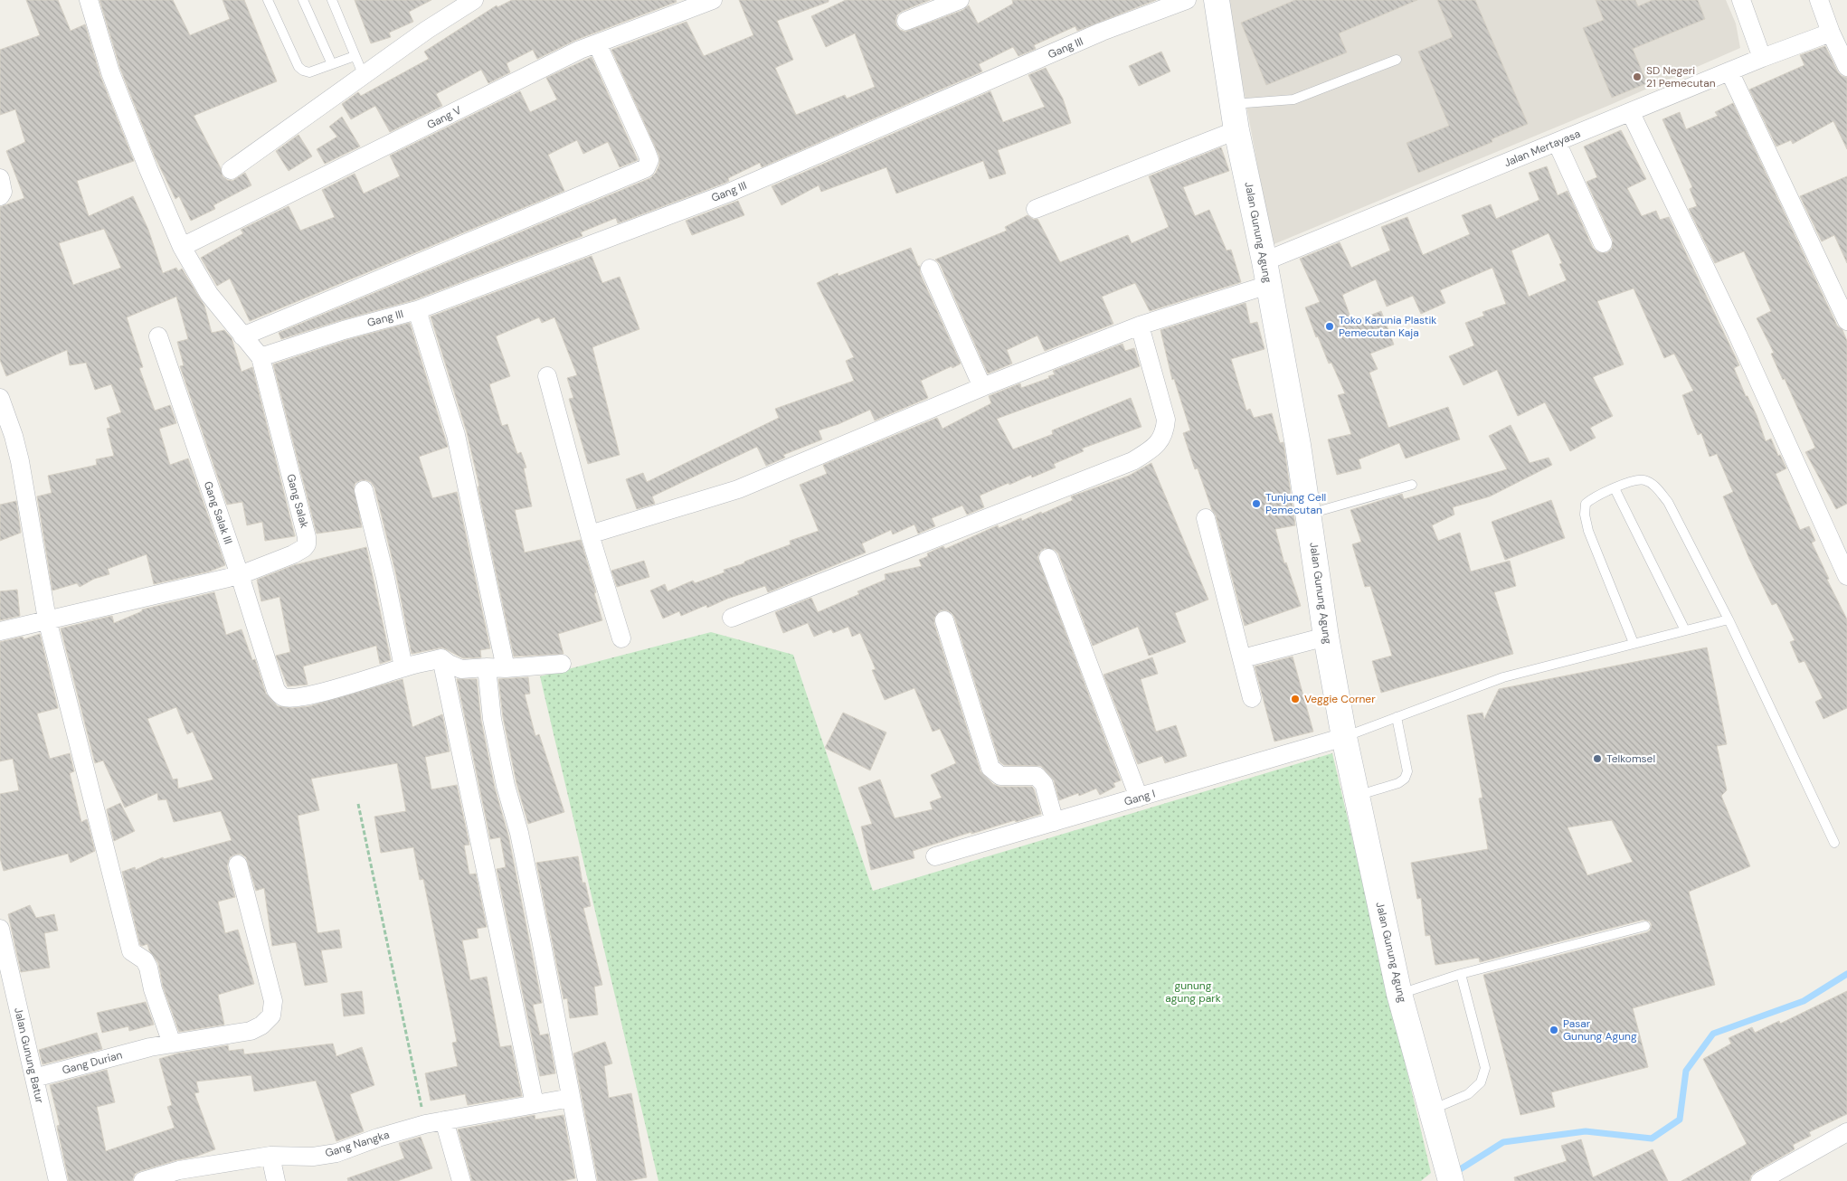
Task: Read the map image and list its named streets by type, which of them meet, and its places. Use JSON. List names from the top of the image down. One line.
{"streets":{"main road":["Jalan Gunung Agung"],"street":["Gang III","Gang V","Jalan Mertayasa","Gang Salak","Gang Salak III","Gang I","Jalan Gunung Batur","Gang Durian","Gang Nangka"]},"crossings":[["Gang III","Gang Salak"],["Gang V","Gang Salak"],["Jalan Mertayasa","Jalan Gunung Agung"],["Jalan Gunung Agung","Gang I"],["Gang Salak","Gang Salak III"],["Jalan Gunung Batur","Gang Durian"]],"parks":["gunung agung park"],"places":["SD Negeri 21 Pemecutan","Toko Karunia Plastik Pemecutan Kaja","Tunjung Cell Pemecutan","Veggie Corner","Telkomsel","Pasar Gunung Agung"]}
